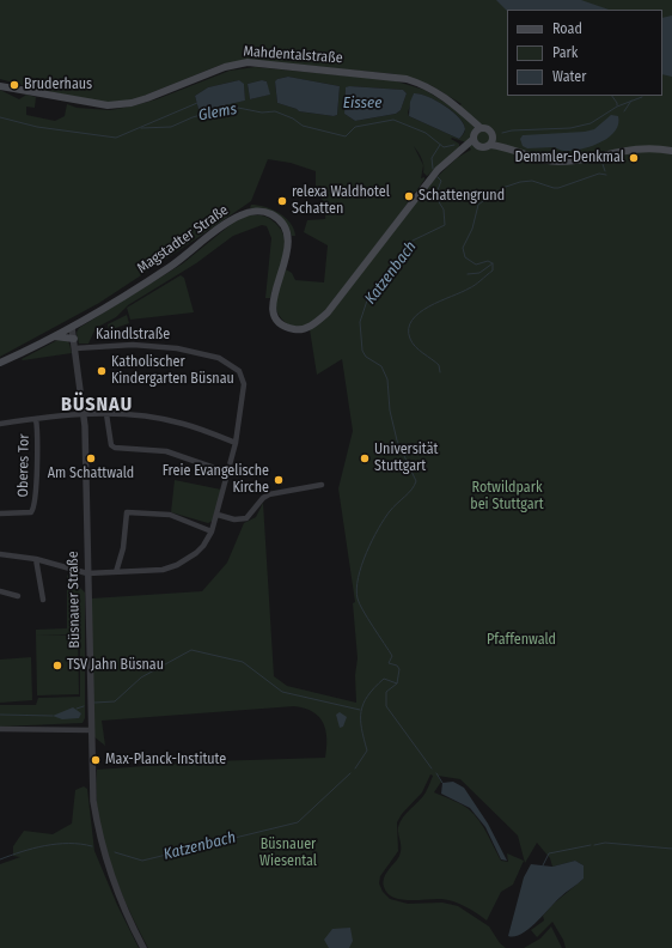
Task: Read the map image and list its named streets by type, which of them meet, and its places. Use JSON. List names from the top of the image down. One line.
{"streets":{"main road":["Mahdentalstraße","Magstadter Straße"],"street":["Kaindlstraße","Oberes Tor","Büsnauer Straße"]},"crossings":[["Mahdentalstraße","Magstadter Straße"],["Magstadter Straße","Büsnauer Straße"],["Kaindlstraße","Büsnauer Straße"]],"districts":["BÜSNAU"],"water":["Eissee","Glems","Katzenbach"],"parks":["Rotwildpark bei Stuttgart","Pfaffenwald","Büsnauer Wiesental"],"places":["Bruderhaus","Demmler-Denkmal","Schattengrund","relexa Waldhotel Schatten","Katholischer Kindergarten Büsnau","Am Schattwald","Universität Stuttgart","Freie Evangelische Kirche","TSV Jahn Büsnau","Max-Planck-Institute"],"legend":["Road","Park","Water"]}
